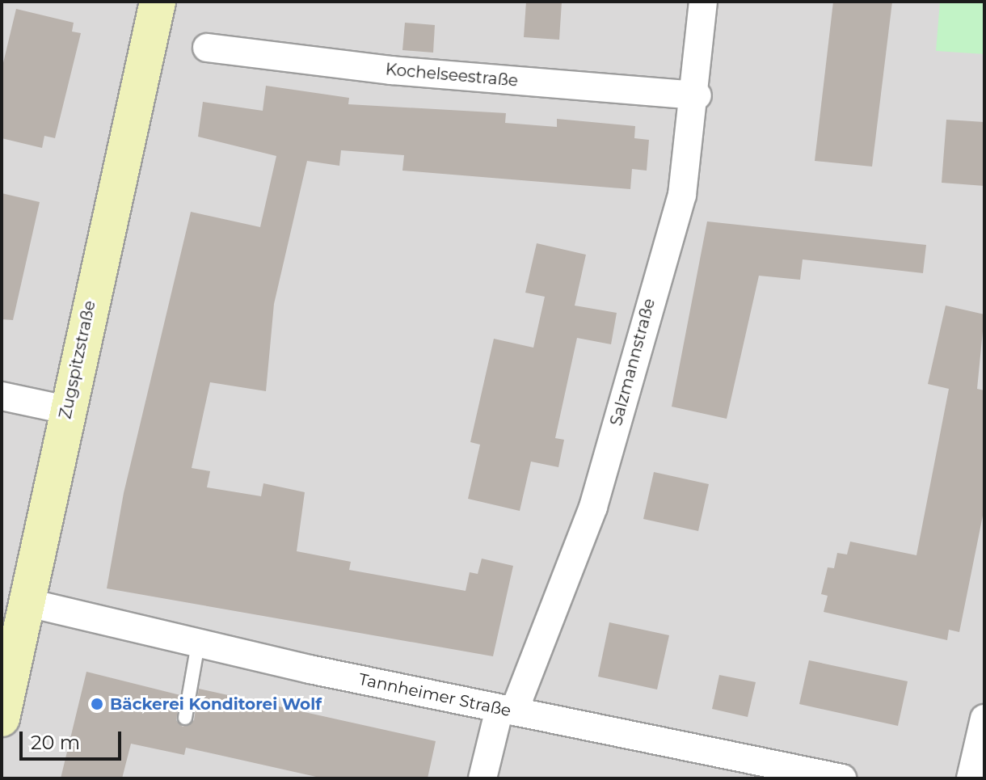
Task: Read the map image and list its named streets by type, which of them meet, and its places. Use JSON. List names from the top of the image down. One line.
{"streets":{"street":["Kochelseestraße","Zugspitzstraße","Salzmannstraße","Tannheimer Straße"]},"crossings":[["Kochelseestraße","Salzmannstraße"],["Zugspitzstraße","Tannheimer Straße"],["Salzmannstraße","Tannheimer Straße"]],"places":["Bäckerei Konditorei Wolf"],"scale_bar":"20 m"}
